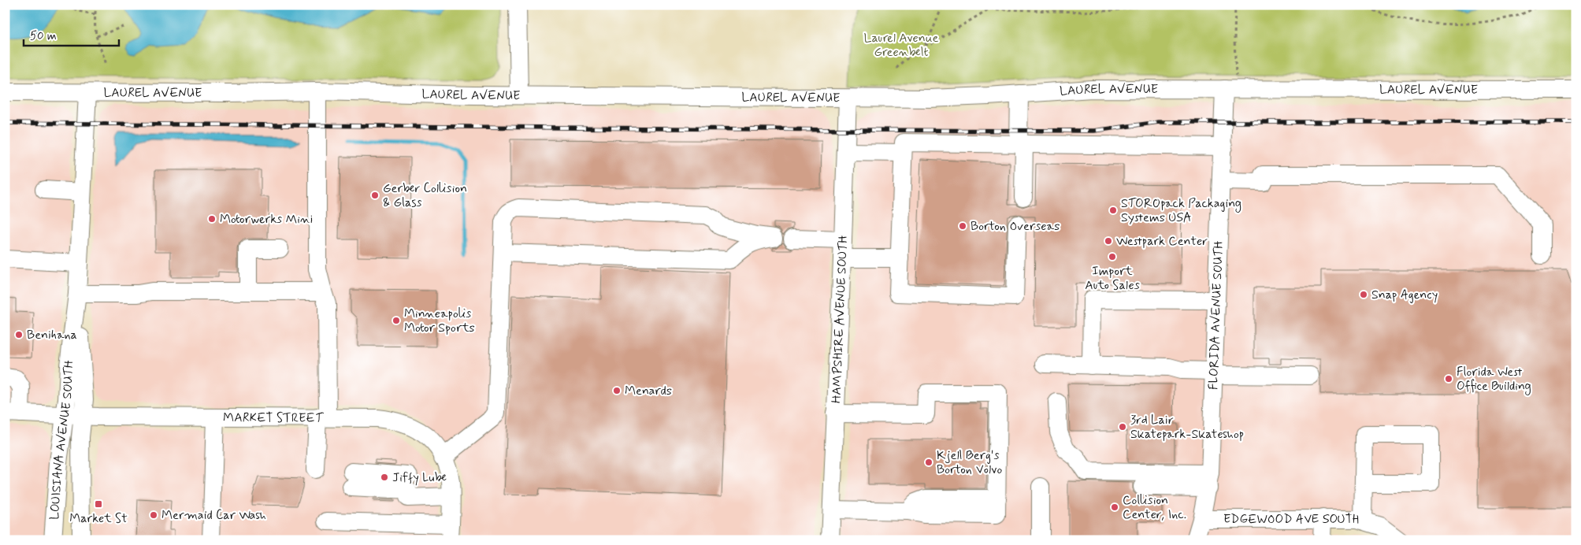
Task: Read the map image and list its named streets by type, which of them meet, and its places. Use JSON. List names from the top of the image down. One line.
{"streets":{"street":["LAUREL AVENUE","FLORIDA AVENUE SOUTH","HAMPSHIRE AVENUE SOUTH","MARKET STREET","LOUISIANA AVENUE SOUTH","EDGEWOOD AVE SOUTH"]},"crossings":[["LAUREL AVENUE","FLORIDA AVENUE SOUTH"],["LAUREL AVENUE","HAMPSHIRE AVENUE SOUTH"],["LAUREL AVENUE","LOUISIANA AVENUE SOUTH"],["FLORIDA AVENUE SOUTH","EDGEWOOD AVE SOUTH"],["MARKET STREET","LOUISIANA AVENUE SOUTH"]],"parks":["Laurel Avenue Greenbelt"],"places":{"other":["Gerber Collision & Glass","STOROpack Packaging Systems USA","Motorwerks Mini","Borton Overseas","Westpark Center","Import Auto Sales","Snap Agency","Minneapolis Motor Sports","Benihana","Florida West Office Building","Menards","3rd Lair Skatepark-Skateshop","Kjell Berg's Borton Volvo","Jiffy Lube","Collision Center, Inc.","Mermaid Car Wash"],"transit":["Market St"]},"scale_bar":"50 m"}
